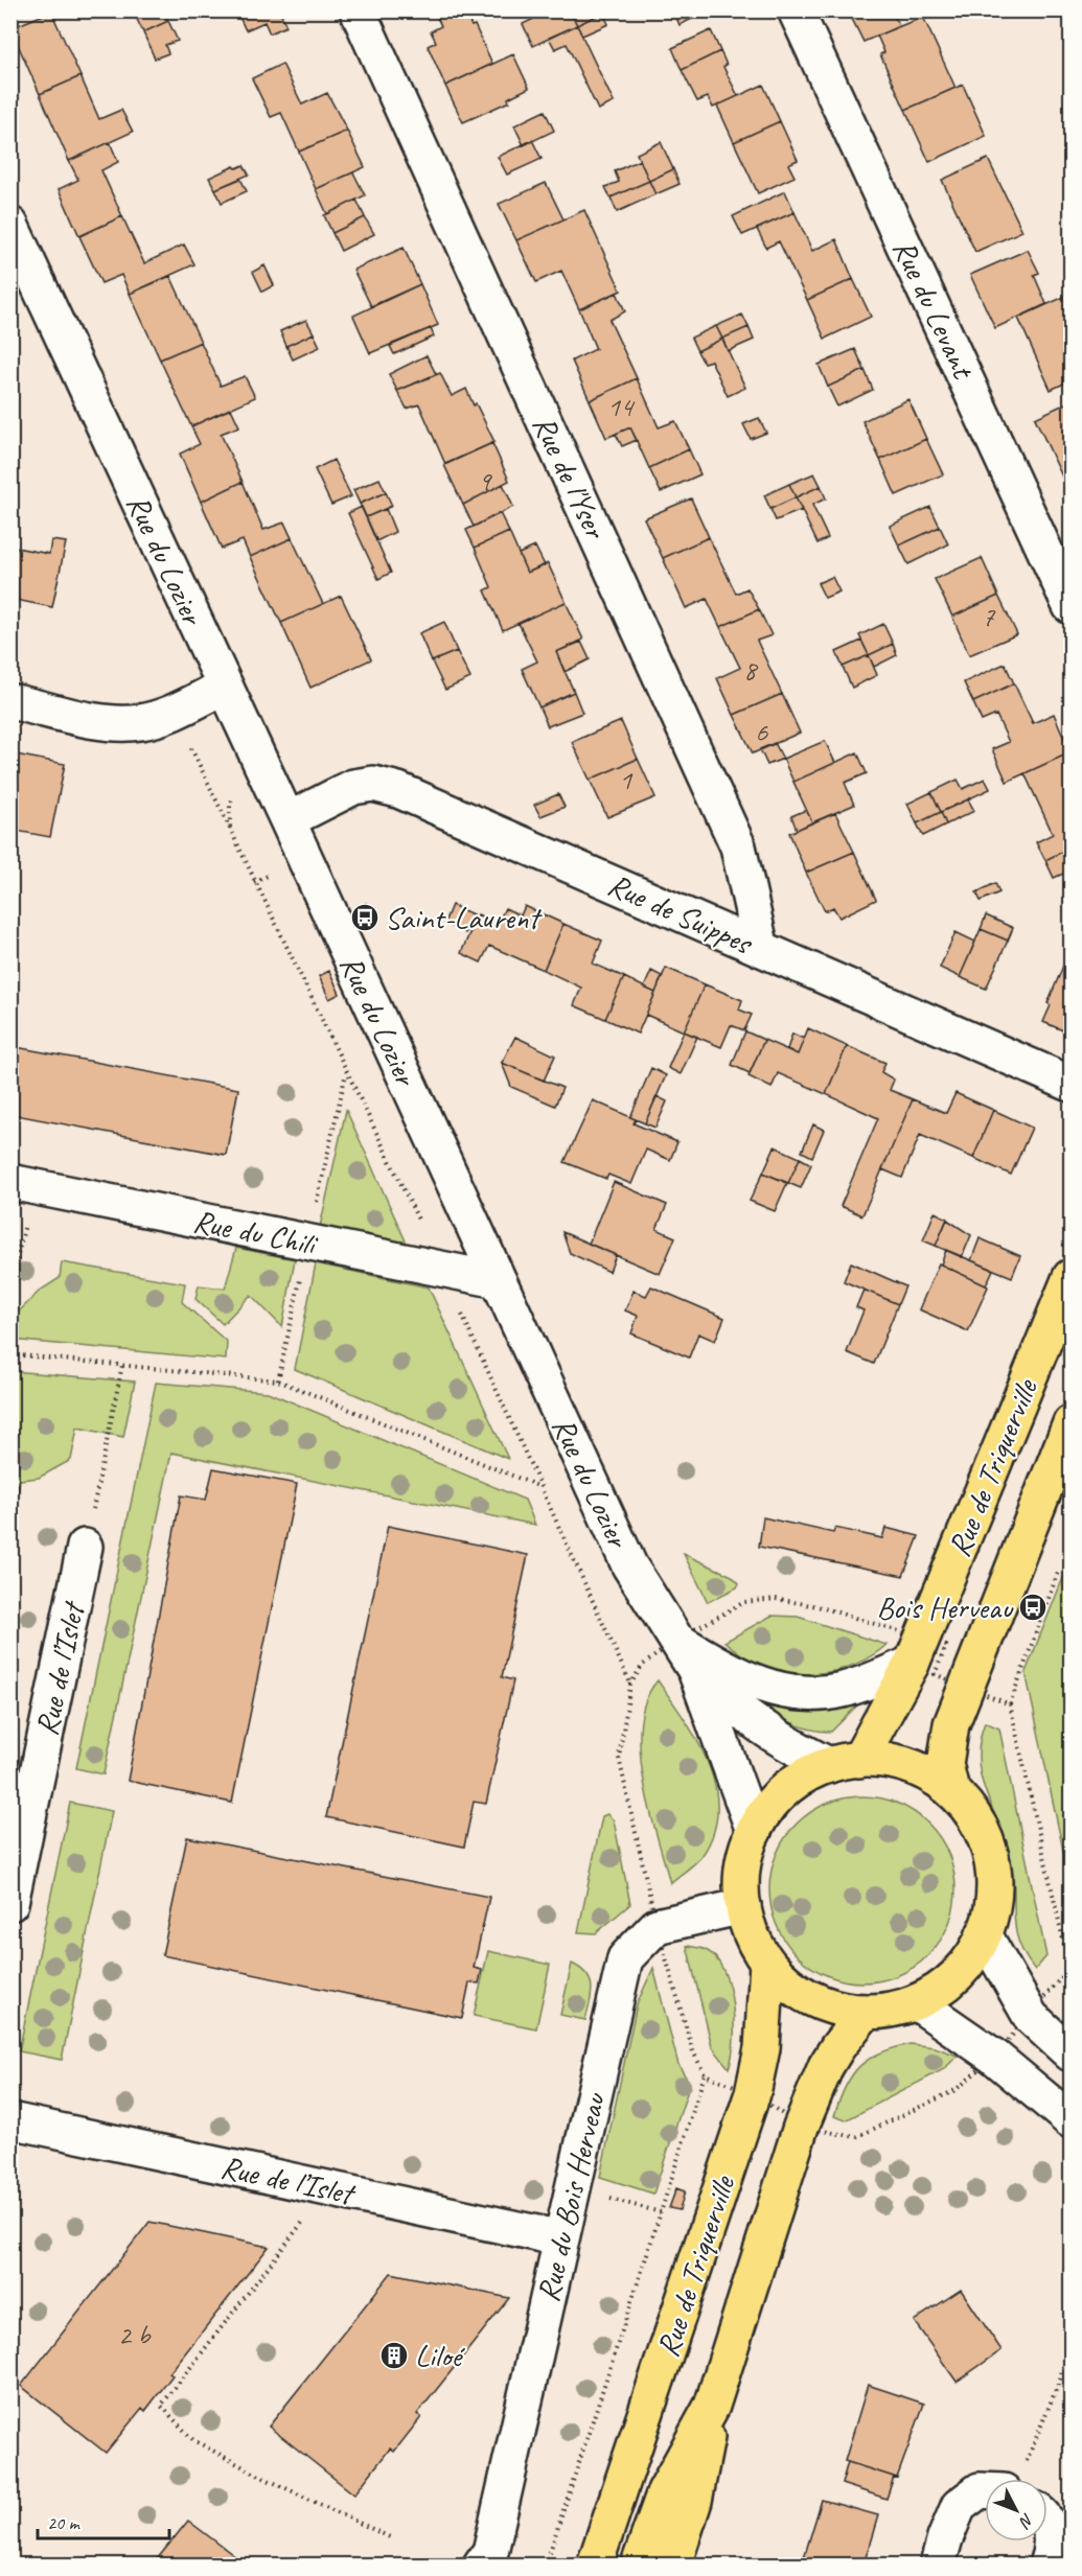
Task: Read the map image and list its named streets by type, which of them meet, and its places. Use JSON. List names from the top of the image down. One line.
{"streets":{"main road":["Rue de Triquerville"],"street":["Rue du Levant","Rue de l'Yser","Rue du Lozier","Rue de Suippes","Rue du Chili","Rue de l’Islet","Rue du Bois Herveau"]},"crossings":[["Rue de l'Yser","Rue de Suippes"],["Rue du Lozier","Rue de Suippes"],["Rue du Lozier","Rue du Chili"],["Rue du Lozier","Rue de Triquerville"],["Rue de l’Islet","Rue du Bois Herveau"]],"places":{"bus stop":["Saint-Laurent","Bois Herveau"],"building":["Liloé"]},"house_numbers":["14","9","7","8","6","1","2 b"],"scale_bar":"20 m","north":"bottom right"}
